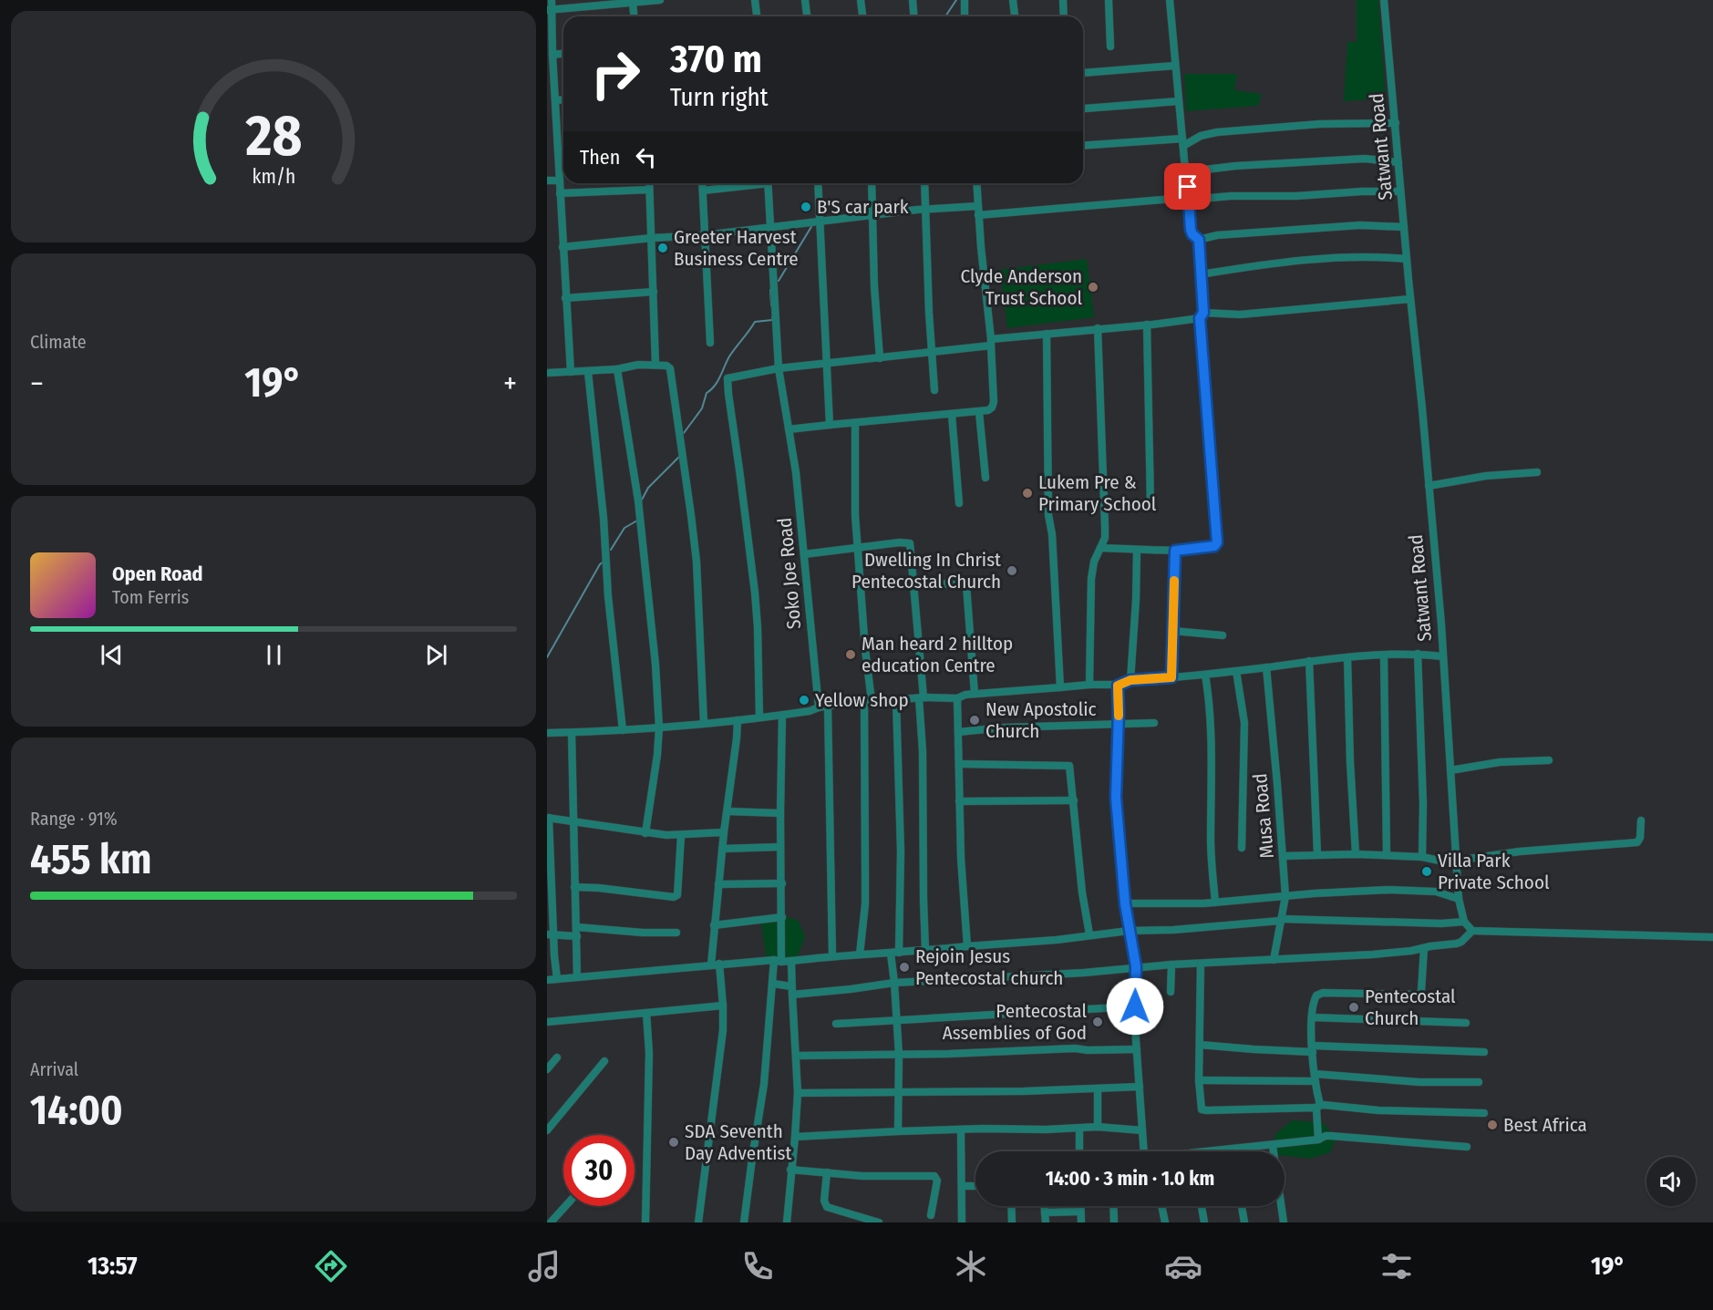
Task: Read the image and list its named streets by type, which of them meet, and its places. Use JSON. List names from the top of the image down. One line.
{"streets":{"street":["Satwant Road","Soko Joe Road","Musa Road"]},"places":["B'S car park","Greeter Harvest Business Centre","Clyde Anderson Trust School","Lukem Pre & Primary School","Dwelling In Christ Pentecostal Church","Man heard 2 hilltop education Centre","Yellow shop","New Apostolic Church","Villa Park Private School","Rejoin Jesus Pentecostal church","Pentecostal Church","Pentecostal Assemblies of God","Best Africa","SDA Seventh Day Adventist"],"page":{"turn":["370 m","Turn right"],"then":"Then","tile":["Climate",["Range · 91%","455 km"],["Arrival","14:00"]],"heat":["−","19°","+"],"song":["Open Road","Tom Ferris"],"limit":"30","trip":"14:00 · 3 min · 1.0 km","tabs":["13:57","19°"],"gauge":["28","km/h"]}}
